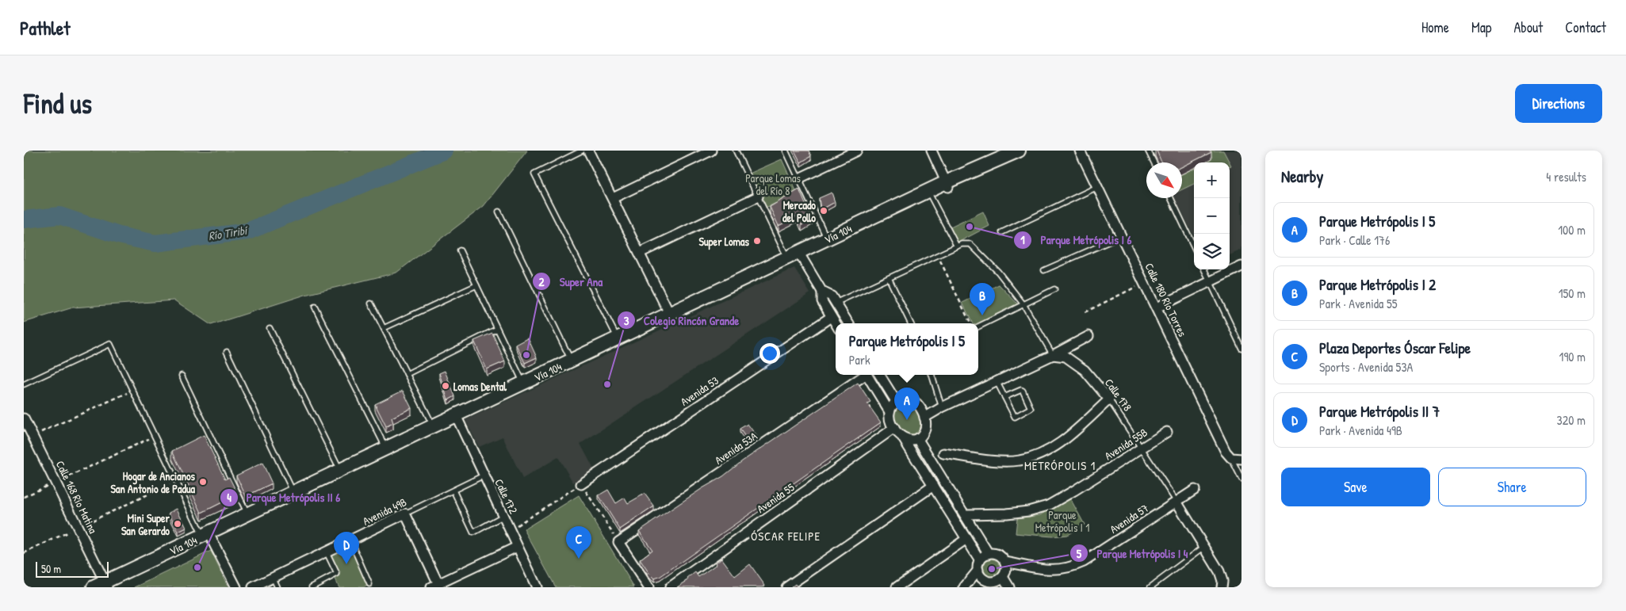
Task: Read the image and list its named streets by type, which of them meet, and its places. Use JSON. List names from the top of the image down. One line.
{"streets":{"main road":["Vía 104"],"street":["Calle 180 Río Torres","Avenida 53","Calle 178","Avenida 55B","Avenida 53A","Calle 172","Calle 168 Río Matina","Avenida 55","Avenida 49B","Avenida 57"]},"crossings":[["Vía 104","Calle 172"],["Vía 104","Calle 168 Río Matina"],["Calle 178","Avenida 55B"],["Calle 178","Avenida 57"],["Calle 172","Avenida 49B"]],"districts":["METRÓPOLIS 1","ÓSCAR FELIPE"],"water":["Río Tiribí"],"parks":["Parque Lomas del Río 8","Parque Metrópolis I 1"],"places":["Mercado del Pollo","Parque Metrópolis I 6","Super Lomas","Super Ana","Colegio Rincón Grande","Lomas Dental","Hogar de Ancianos San Antonio de Padua","Mini Super San Gerardo","Parque Metrópolis II 6","Parque Metrópolis I 4"],"scale_bar":"50 m","north":"bottom right","page":{"header":"Pathlet","nav":["Home","Map","About","Contact"],"buttons":["Directions",["Save","Share"]],"title":"Find us","heading":["Nearby","4 results"],"map_buttons":["+","−"],"list":[{"mark":"A","name":"Parque Metrópolis I 5","note":"Park · Calle 176","value":"100 m"},{"mark":"B","name":"Parque Metrópolis I 2","note":"Park · Avenida 55","value":"150 m"},{"mark":"C","name":"Plaza Deportes Óscar Felipe","note":"Sports · Avenida 53A","value":"190 m"},{"mark":"D","name":"Parque Metrópolis II 7","note":"Park · Avenida 49B","value":"320 m"}],"pins":["B","A","C","D"],"popup":["Parque Metrópolis I 5","Park"],"scale":"50 m"}}
